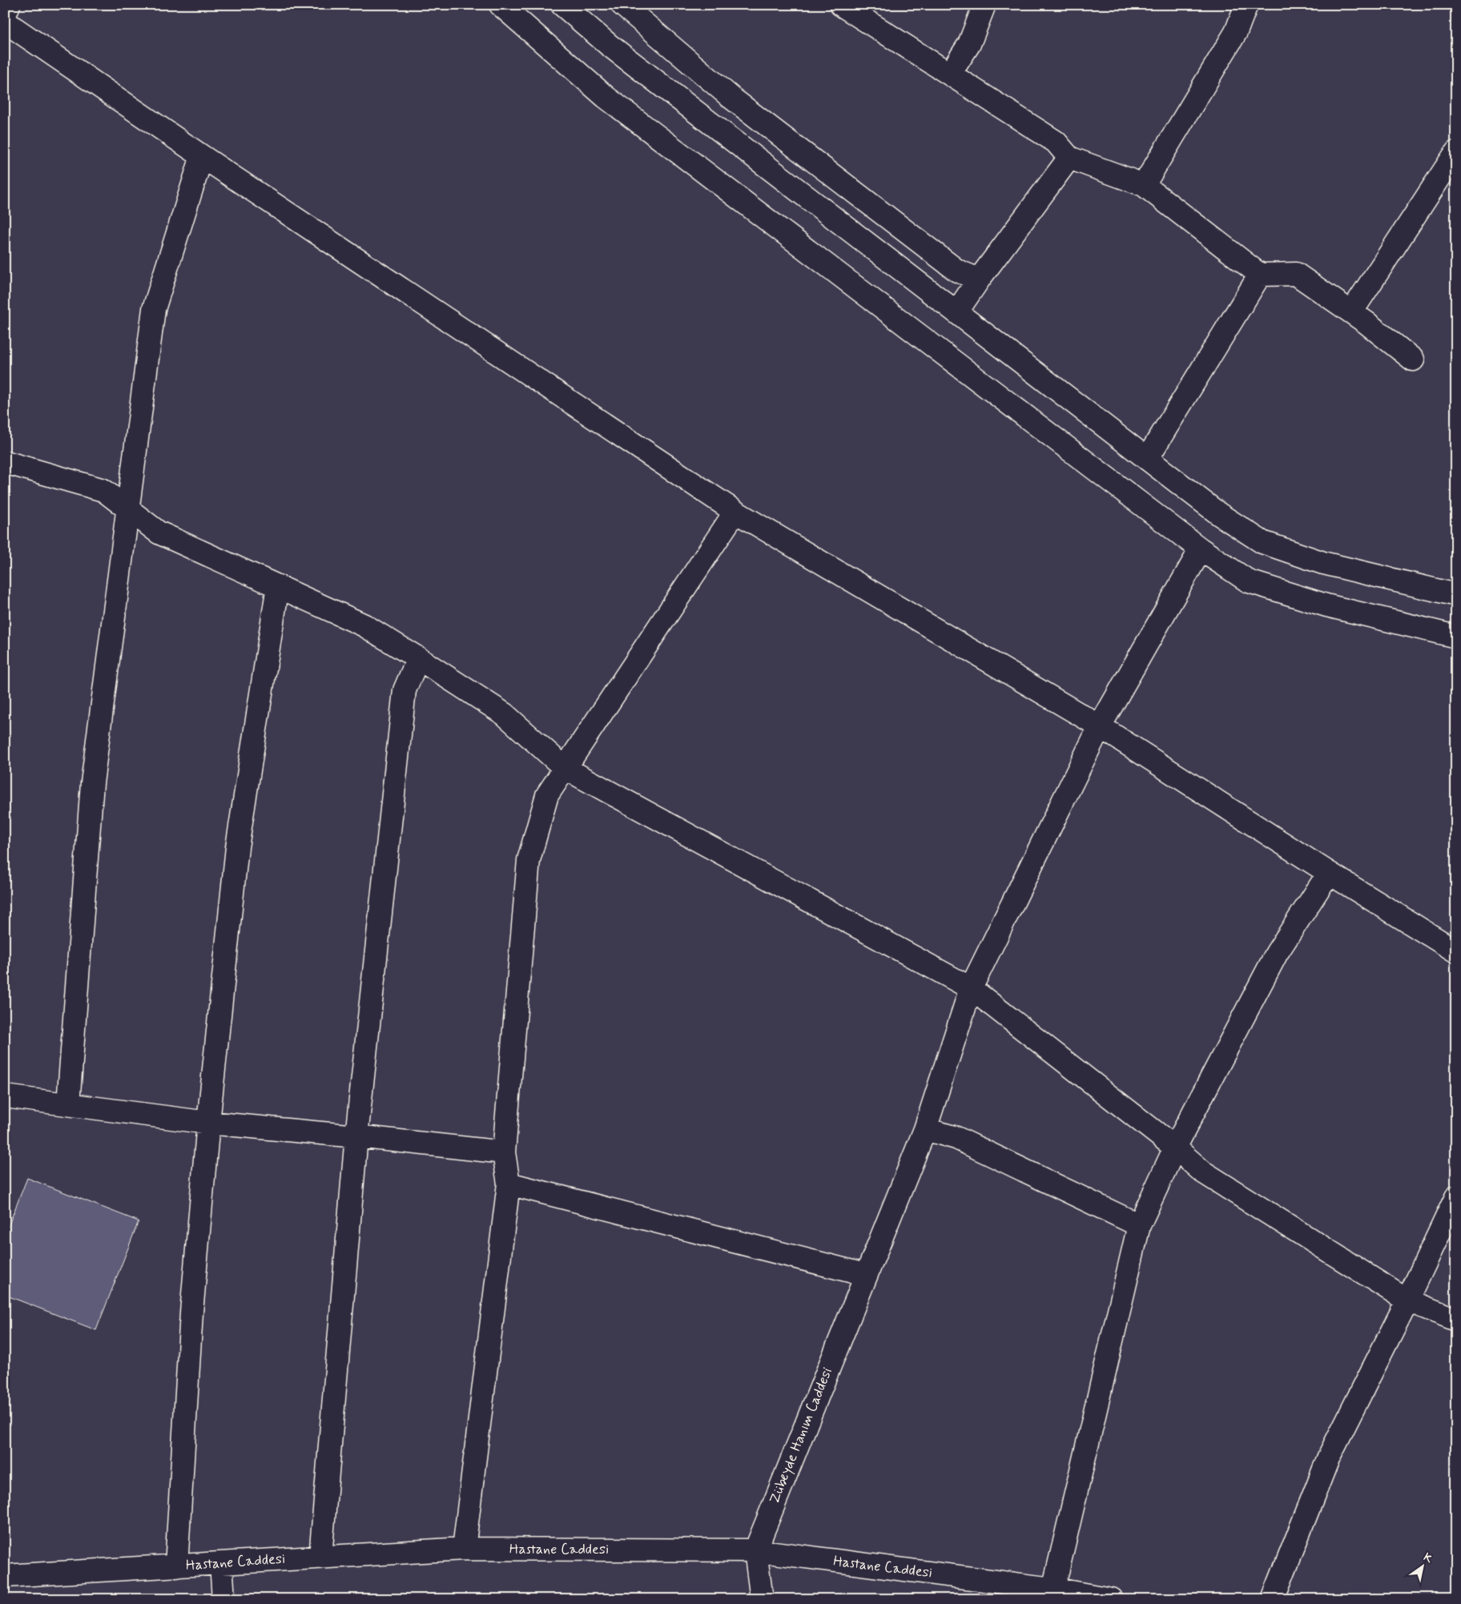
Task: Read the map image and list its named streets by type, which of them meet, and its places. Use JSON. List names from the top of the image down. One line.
{"streets":{"street":["Zübeyde Hanım Caddesi","Hastane Caddesi"]},"crossings":[["Zübeyde Hanım Caddesi","Hastane Caddesi"]],"north":"top right"}
